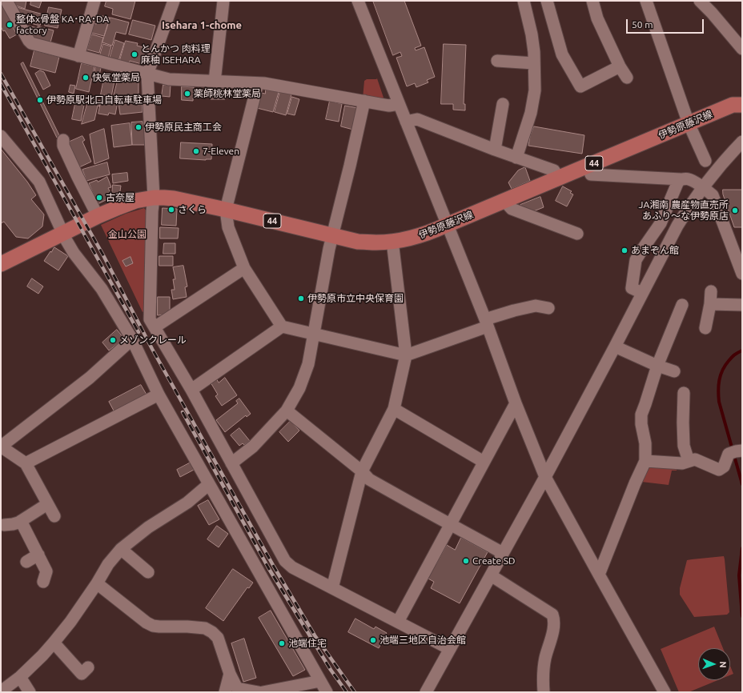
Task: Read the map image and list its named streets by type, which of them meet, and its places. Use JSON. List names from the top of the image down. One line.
{"streets":{"main road":["伊勢原藤沢線","44"]},"crossings":[["伊勢原藤沢線","44"]],"districts":["Isehara 1-chome"],"parks":["金山公園"],"places":["整体x骨盤 KA･RA･DA factory","とんかつ 肉料理 麻秞 ISEHARA","快気堂薬局","薬師桃林堂薬局","伊勢原駅北口自転車駐車場","伊勢原民主商工会","7-Eleven","古奈屋","さくら","JA湘南 農産物直売所 あふり～な伊勢原店","あまぞん館","伊勢原市立中央保育園","メゾンクレール","Create SD","池端三地区自治会館","池端住宅"],"scale_bar":"50 m","north":"right"}
